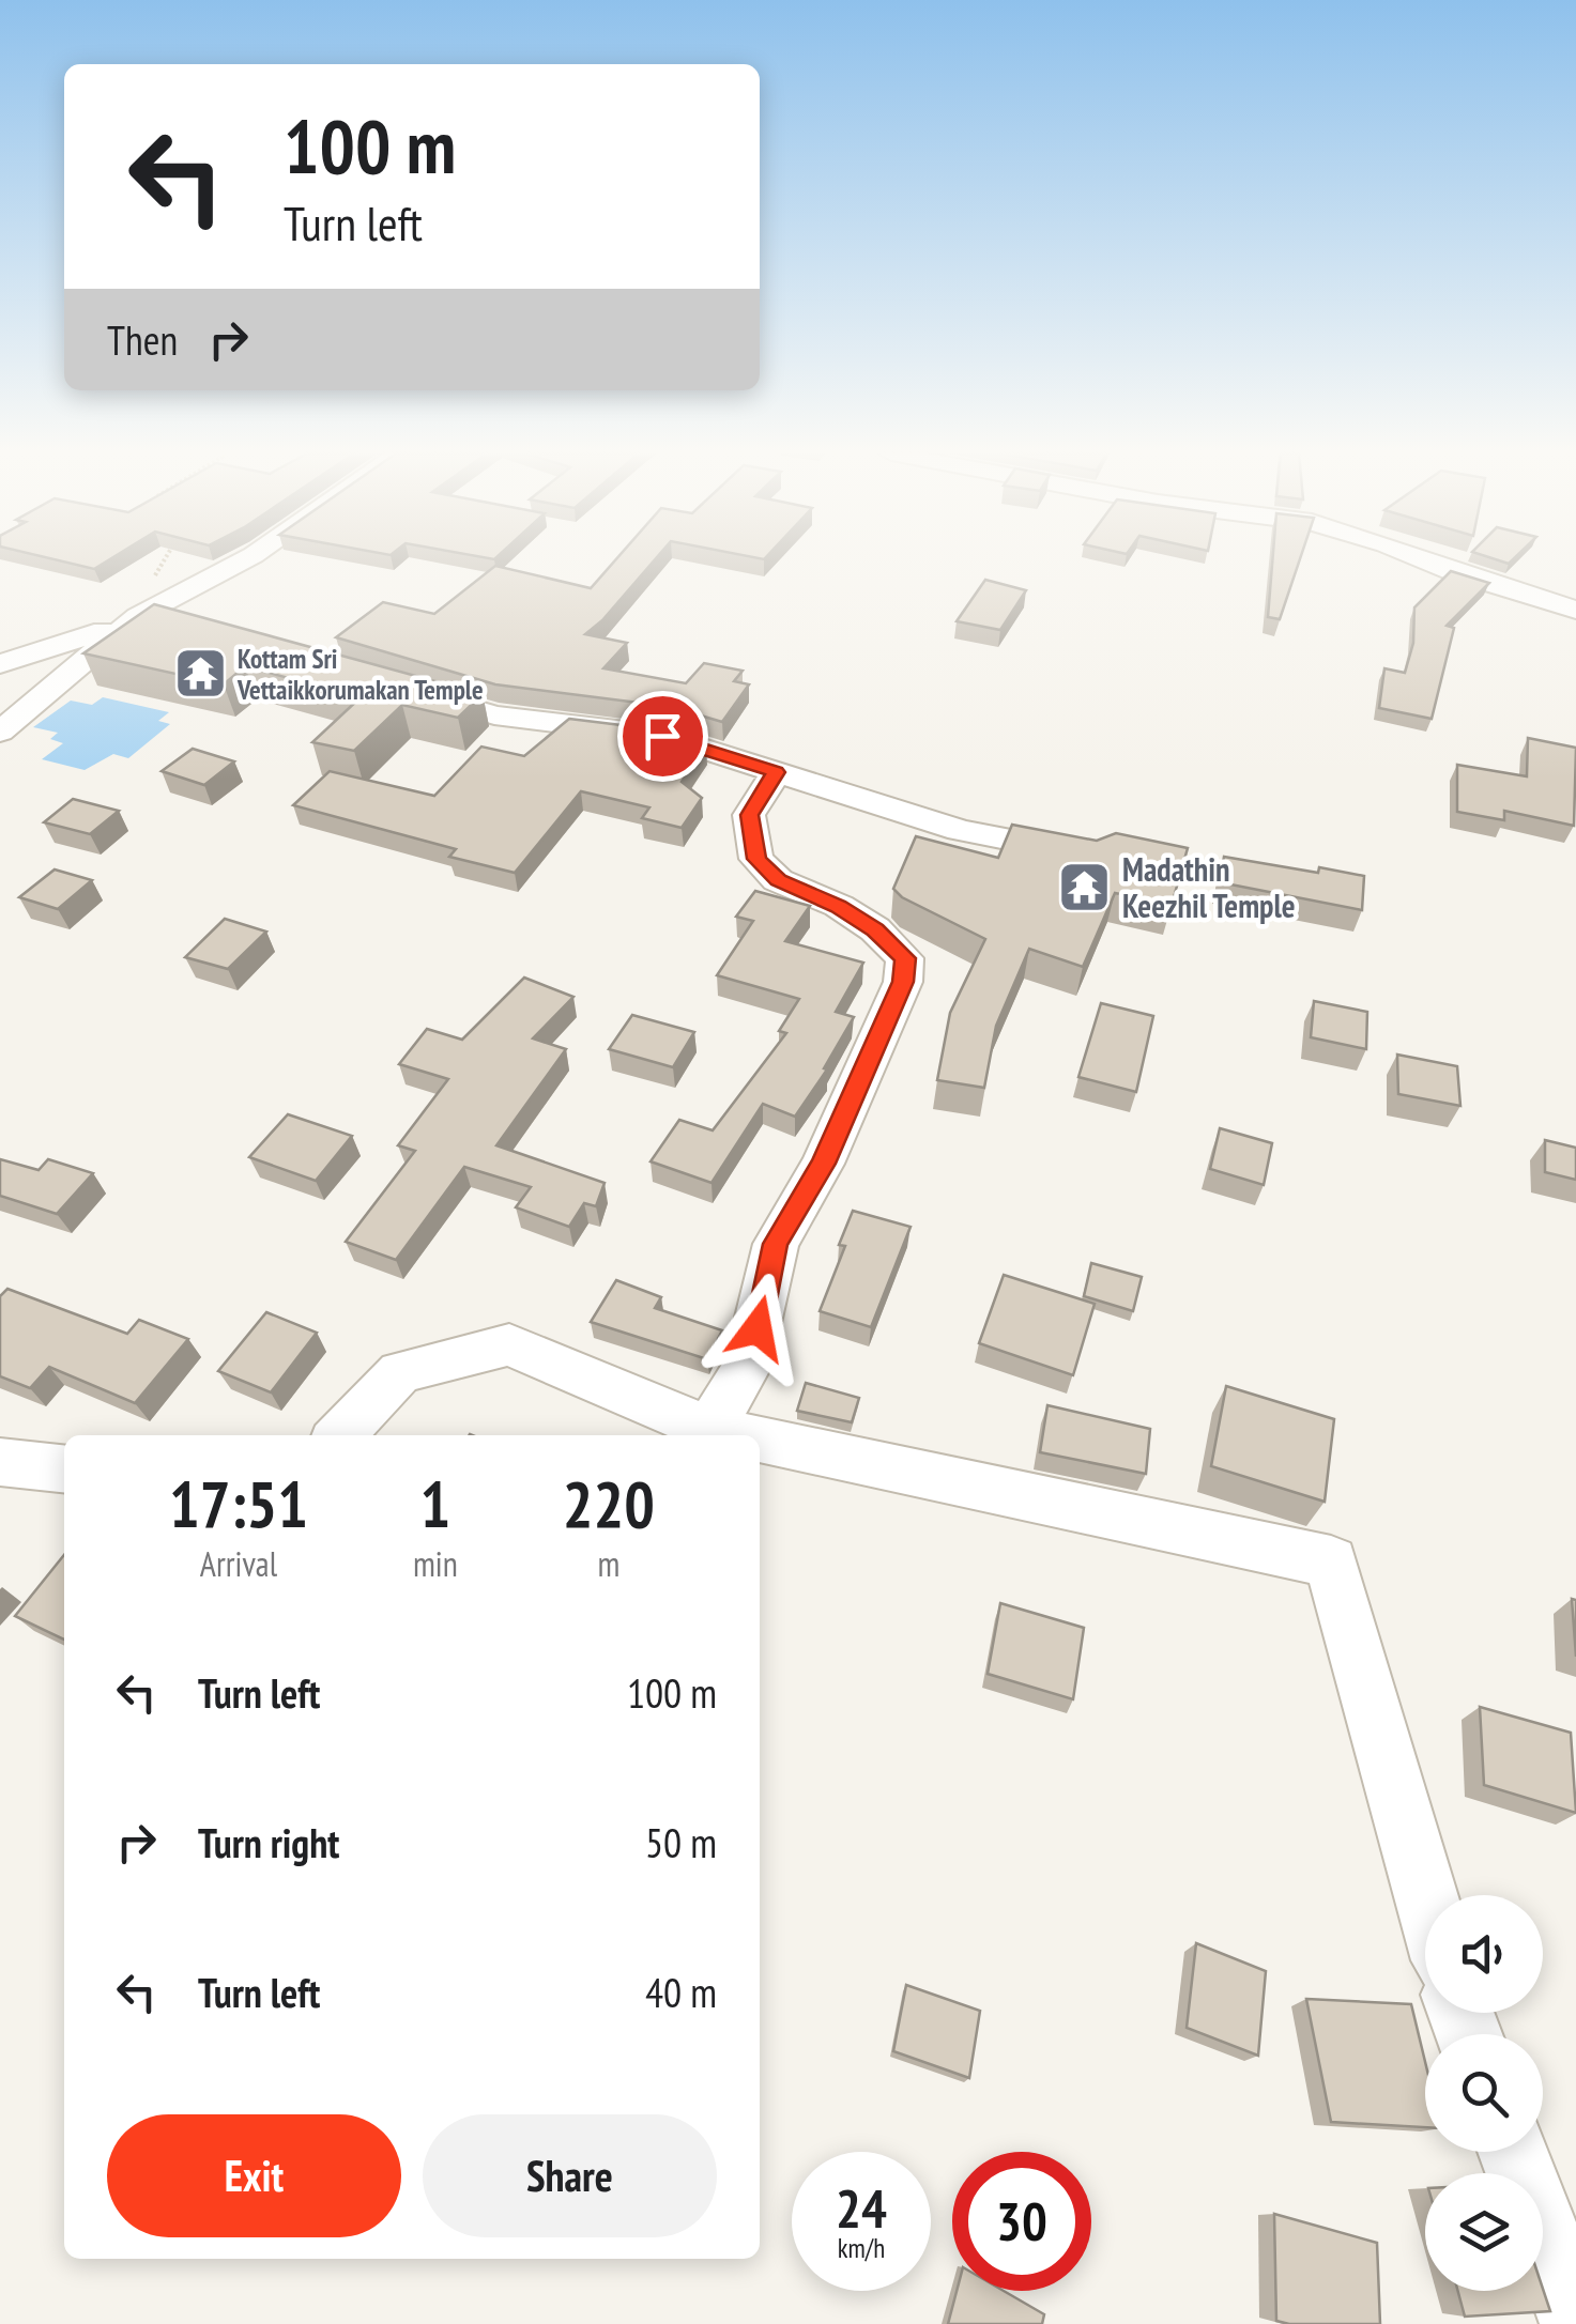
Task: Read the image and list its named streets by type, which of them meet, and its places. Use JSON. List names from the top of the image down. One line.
{"places":{"temple":["Kottam Sri Vettaikkorumakan Temple","Madathin Keezhil Temple"]},"page":{"turn":["100 m","Turn left"],"then":"Then","eta":["17:51","Arrival","1","min","220","m"],"list":[{"name":"Turn left","value":"100 m"},{"name":"Turn right","value":"50 m"},{"name":"Turn left","value":"40 m"}],"buttons":["Exit","Share"],"speed":"24 km/h","limit":"30"}}
